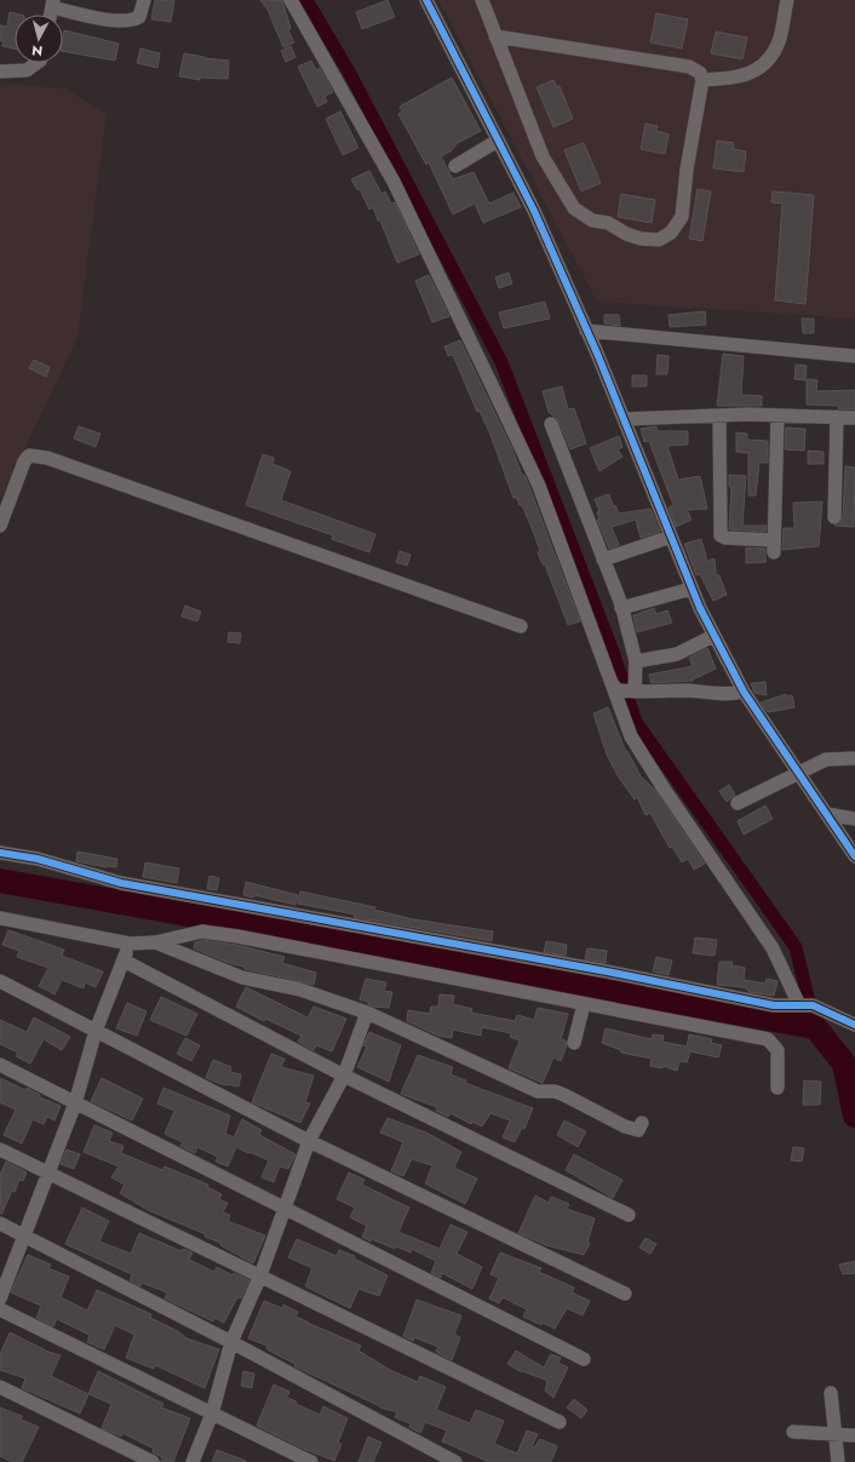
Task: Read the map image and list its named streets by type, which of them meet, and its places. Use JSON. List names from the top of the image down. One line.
{"north":"bottom"}
